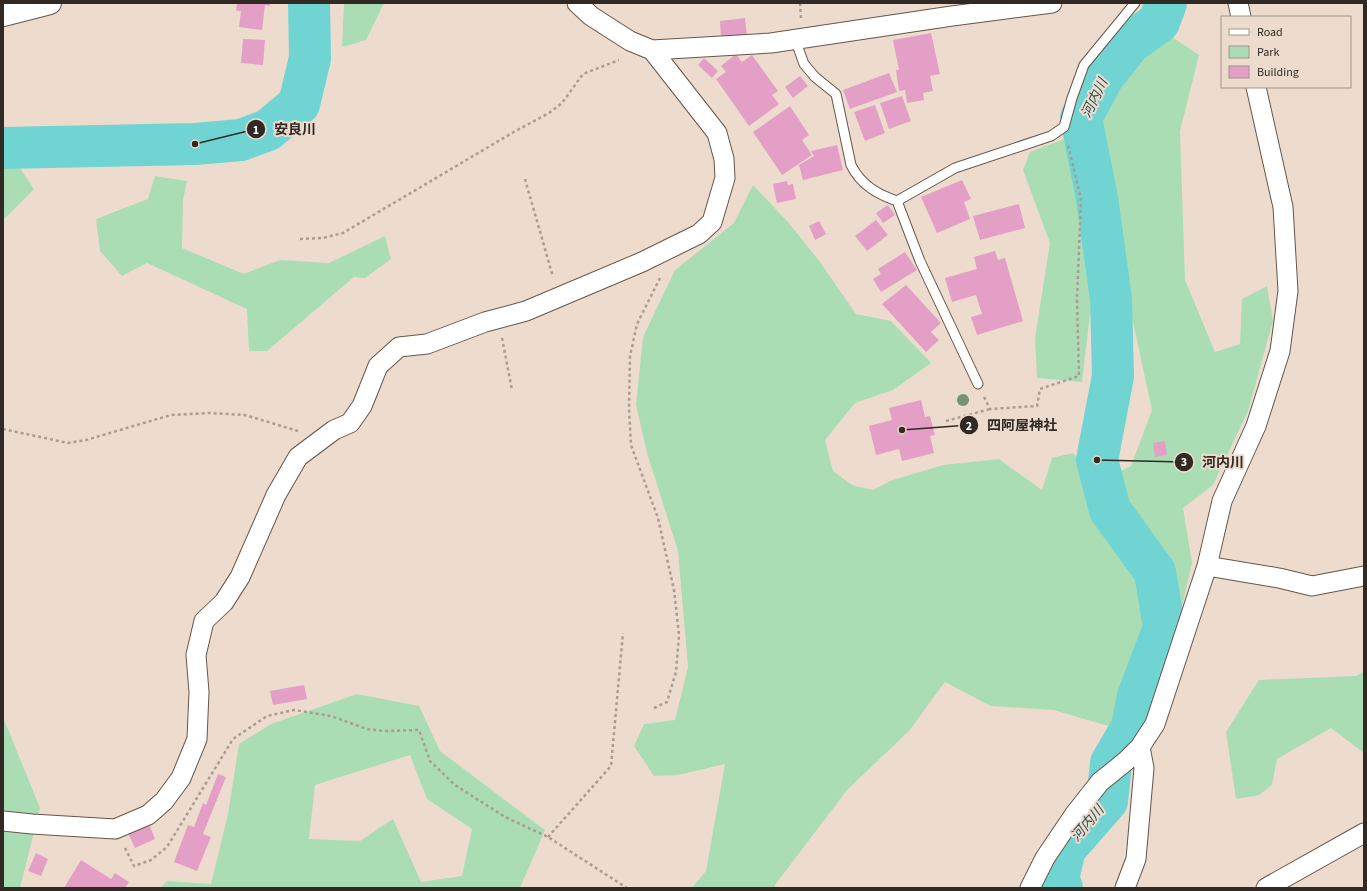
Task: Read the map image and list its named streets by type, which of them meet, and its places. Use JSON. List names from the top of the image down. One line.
{"water":["河内川"],"places":["安良川","四阿屋神社","河内川"],"legend":["Road","Park","Building"]}
